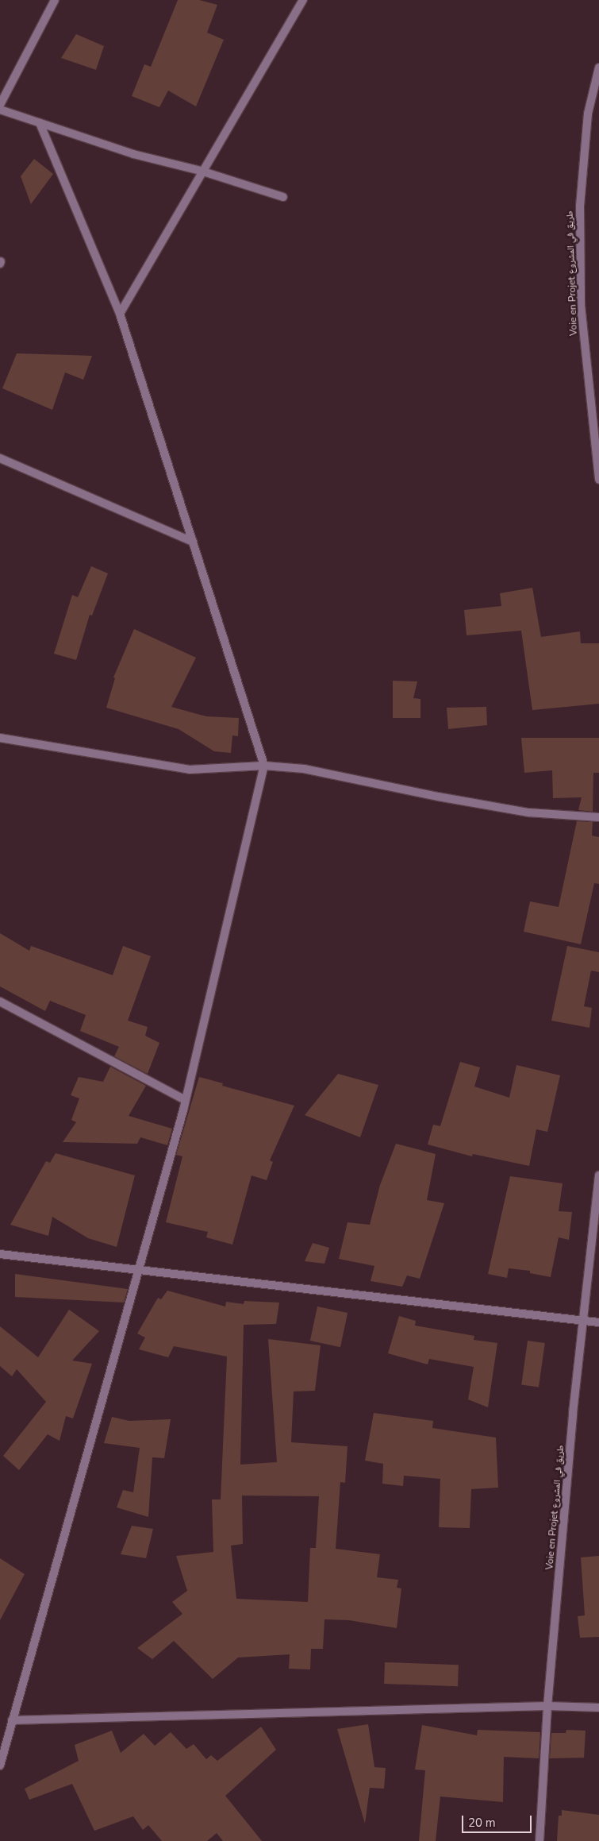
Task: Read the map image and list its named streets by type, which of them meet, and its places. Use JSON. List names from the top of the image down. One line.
{"streets":{"street":["Voie en Projet طريق في المشروع"]},"scale_bar":"20 m"}
